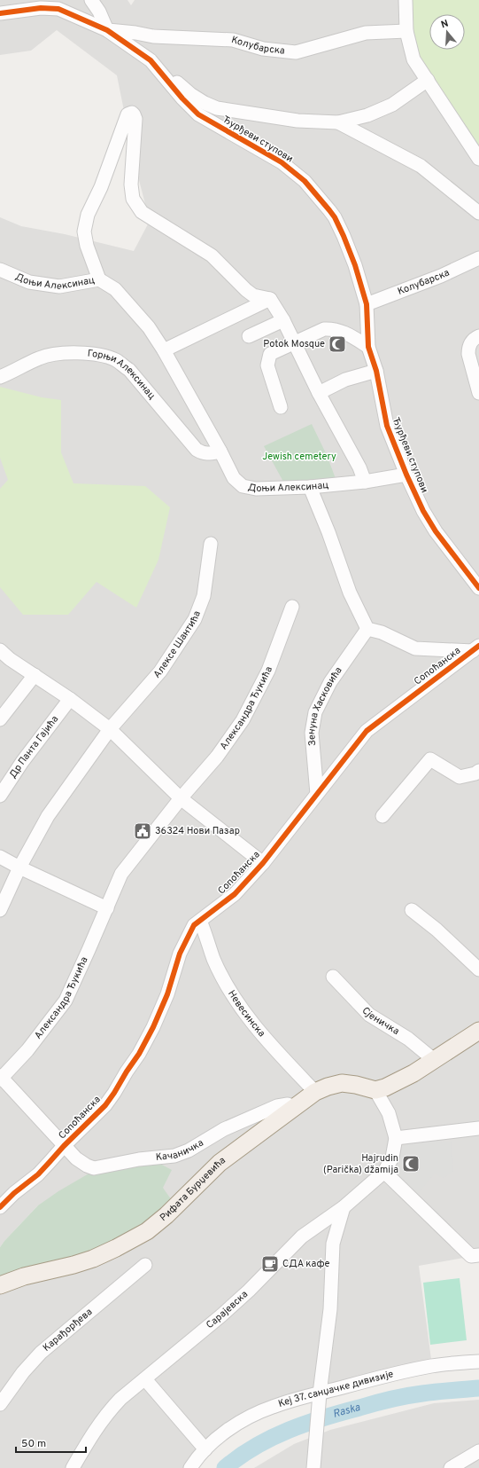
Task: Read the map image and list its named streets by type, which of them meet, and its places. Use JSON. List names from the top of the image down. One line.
{"streets":{"main road":["Рифата Бурџевића"],"street":["Колубарска","Ђурђеви ступови","Доњи Алексинац","Горњи Алексинац","Алексе Шантића","Сопоћанска","Зенуна Хасковића","Александра Ђукића","Др Панта Гајића","Невесинска","Сјеничка","Качаничка","Сарајевска","Карађорђева","Кеј 37. санџачке дивизије"]},"crossings":[["Колубарска","Ђурђеви ступови"],["Ђурђеви ступови","Доњи Алексинац"],["Доњи Алексинац","Горњи Алексинац"],["Сопоћанска","Зенуна Хасковића"],["Сопоћанска","Александра Ђукића"],["Сопоћанска","Невесинска"],["Сопоћанска","Качаничка"],["Невесинска","Рифата Бурџевића"],["Качаничка","Рифата Бурџевића"]],"water":["Raska"],"parks":["Jewish cemetery"],"places":{"mosque":["Potok Mosque","Hajrudin (Parička) džamija"],"public building":["36324 Нови Пазар"],"cafe":["СДА кафе"]},"scale_bar":"50 m","north":"top"}
